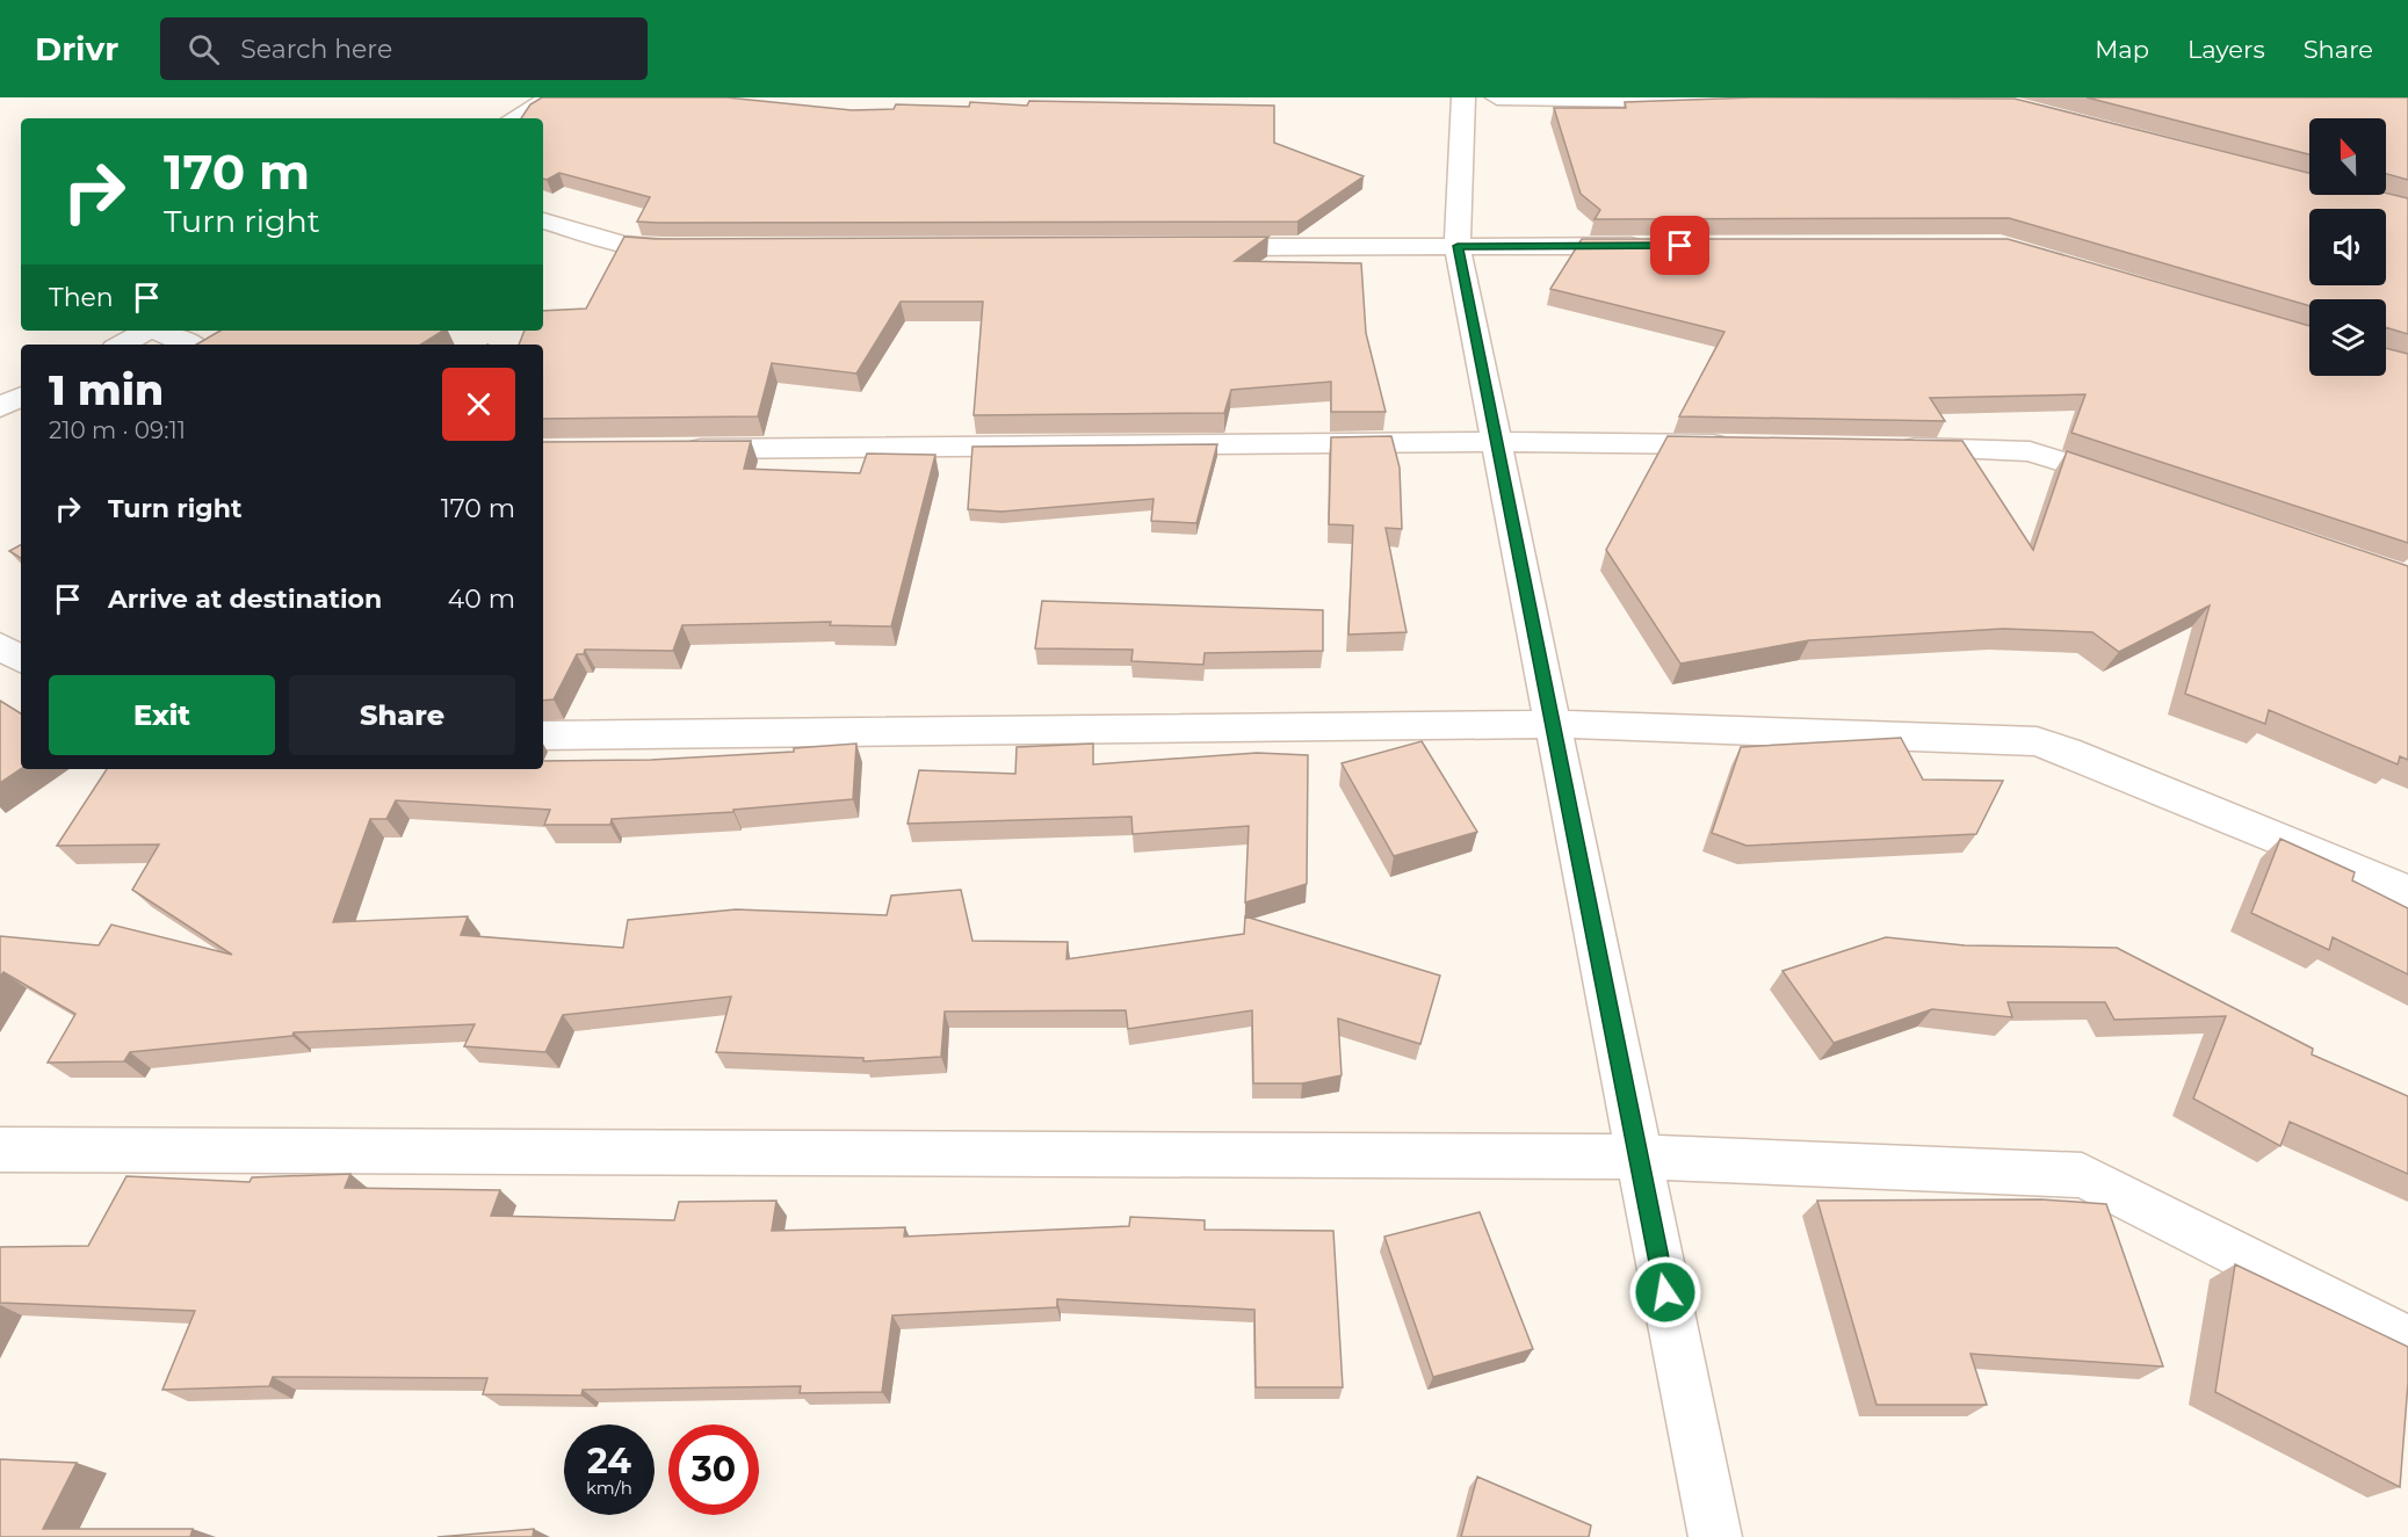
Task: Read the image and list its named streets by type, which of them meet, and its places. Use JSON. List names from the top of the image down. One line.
{"north":"top","page":{"header":"Drivr","search":"Search here","nav":["Map","Layers","Share"],"turn":["170 m","Turn right"],"then":"Then","heading":["1 min","210 m · 09:11"],"list":[{"name":"Turn right","value":"170 m"},{"name":"Arrive at destination","value":"40 m"}],"buttons":["Exit","Share"],"speed":"24 km/h","limit":"30"}}
